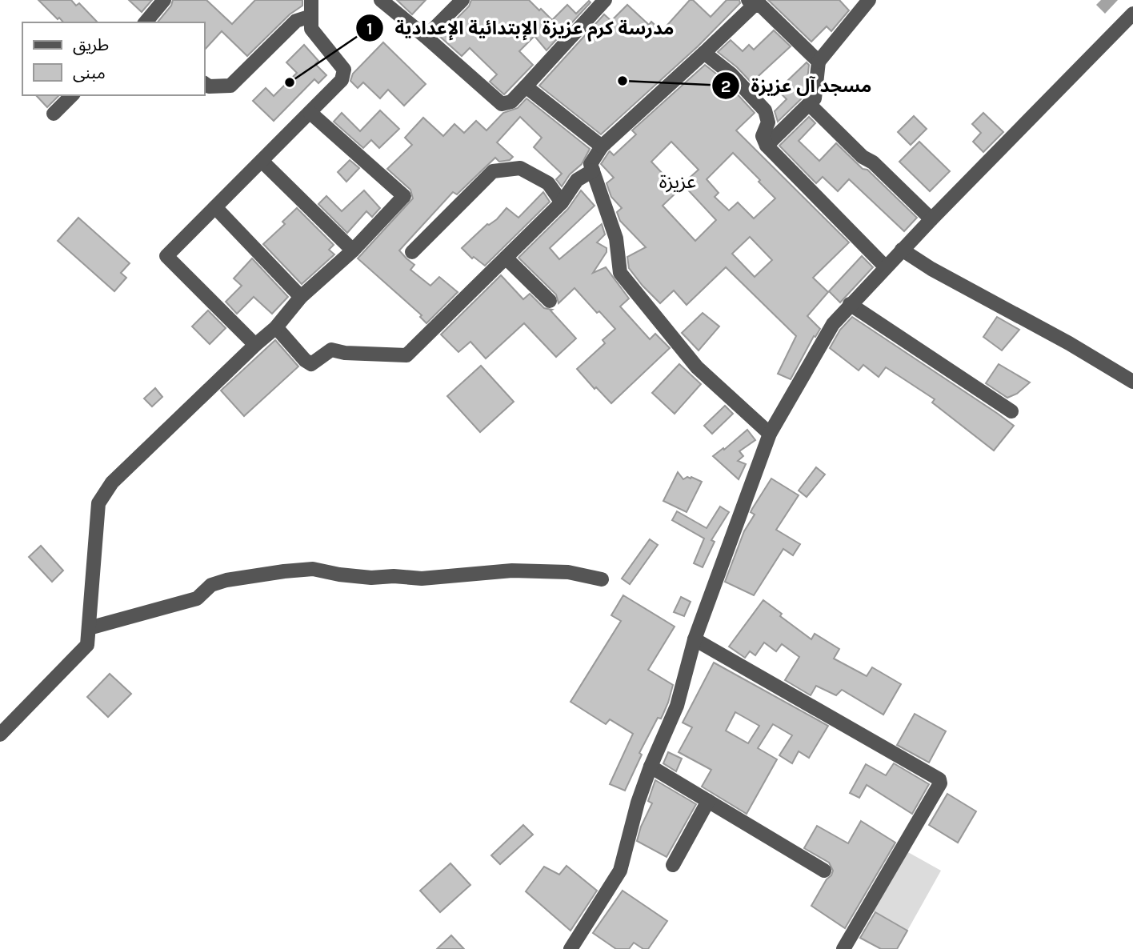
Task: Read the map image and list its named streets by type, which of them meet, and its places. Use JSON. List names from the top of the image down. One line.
{"districts":["عزيزة"],"places":["مسجد آل عزيزة","مدرسة كرم عزيزة الإبتدائية الإعدادية"],"legend":["طريق","مبنى"]}
